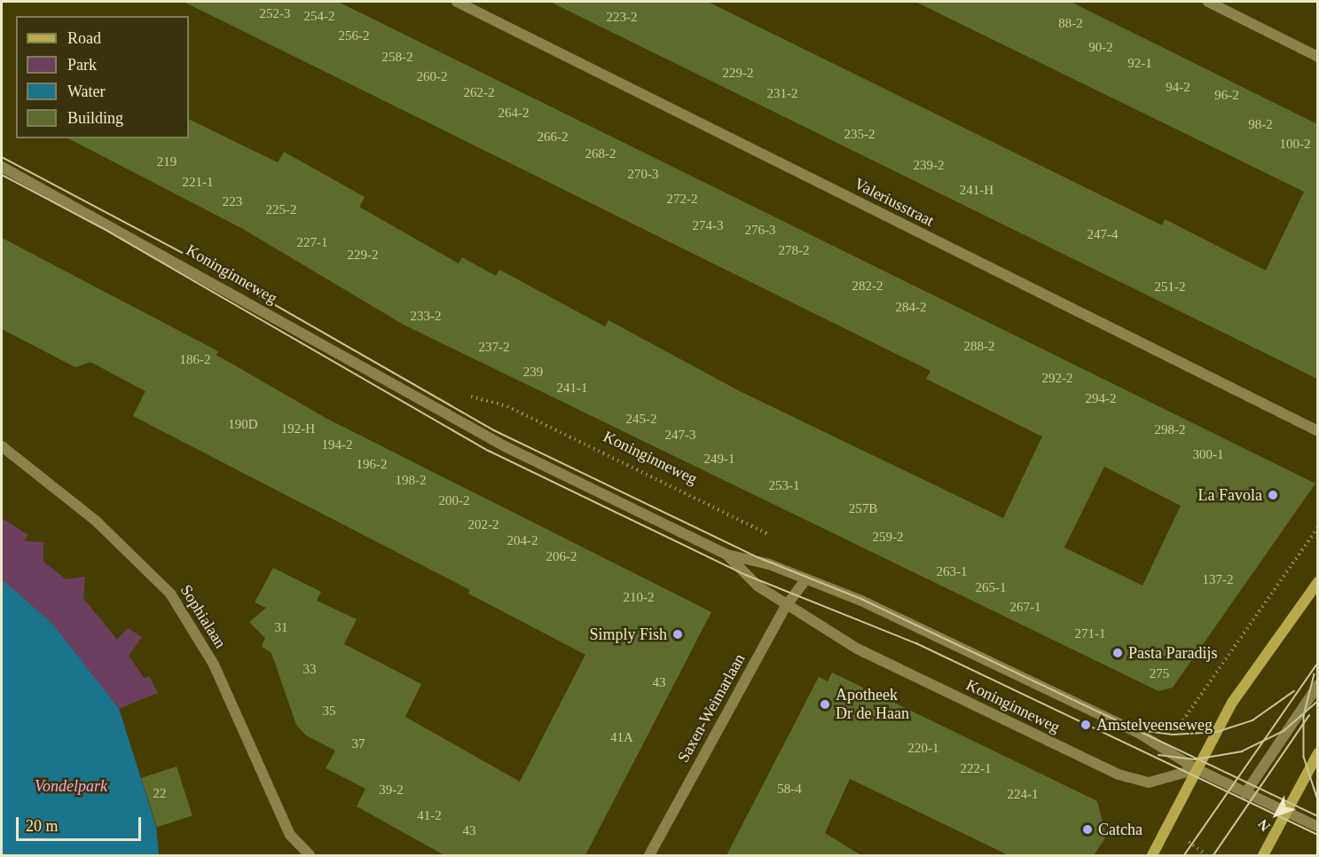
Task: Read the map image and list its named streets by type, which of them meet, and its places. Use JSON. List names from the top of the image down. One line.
{"streets":{"street":["Valeriusstraat","Koninginneweg","Sophialaan","Saxen-Weimarlaan"]},"crossings":[["Koninginneweg","Saxen-Weimarlaan"]],"parks":["Vondelpark"],"places":["La Favola","Simply Fish","Pasta Paradijs","Apotheek Dr de Haan","Amstelveenseweg","Catcha"],"house_numbers":["252-3","254-2","223-2","88-2","256-2","90-2","258-2","92-1","229-2","260-2","94-2","262-2","231-2","96-2","264-2","98-2","235-2","266-2","100-2","268-2","219","239-2","270-3","221-1","241-H","272-2","223","225-2","274-3","276-3","247-4","227-1","278-2","229-2","282-2","251-2","284-2","233-2","288-2","237-2","186-2","239","292-2","241-1","294-2","245-2","190D","192-H","298-2","247-3","194-2","300-1","249-1","196-2","198-2","253-1","200-2","257B","202-2","259-2","204-2","206-2","263-1","137-2","265-1","210-2","267-1","31","271-1","33","275","43","35","41A","37","220-1","222-1","58-4","39-2","22","224-1","41-2","43"],"legend":["Road","Park","Water","Building"],"scale_bar":"20 m","north":"bottom left"}
